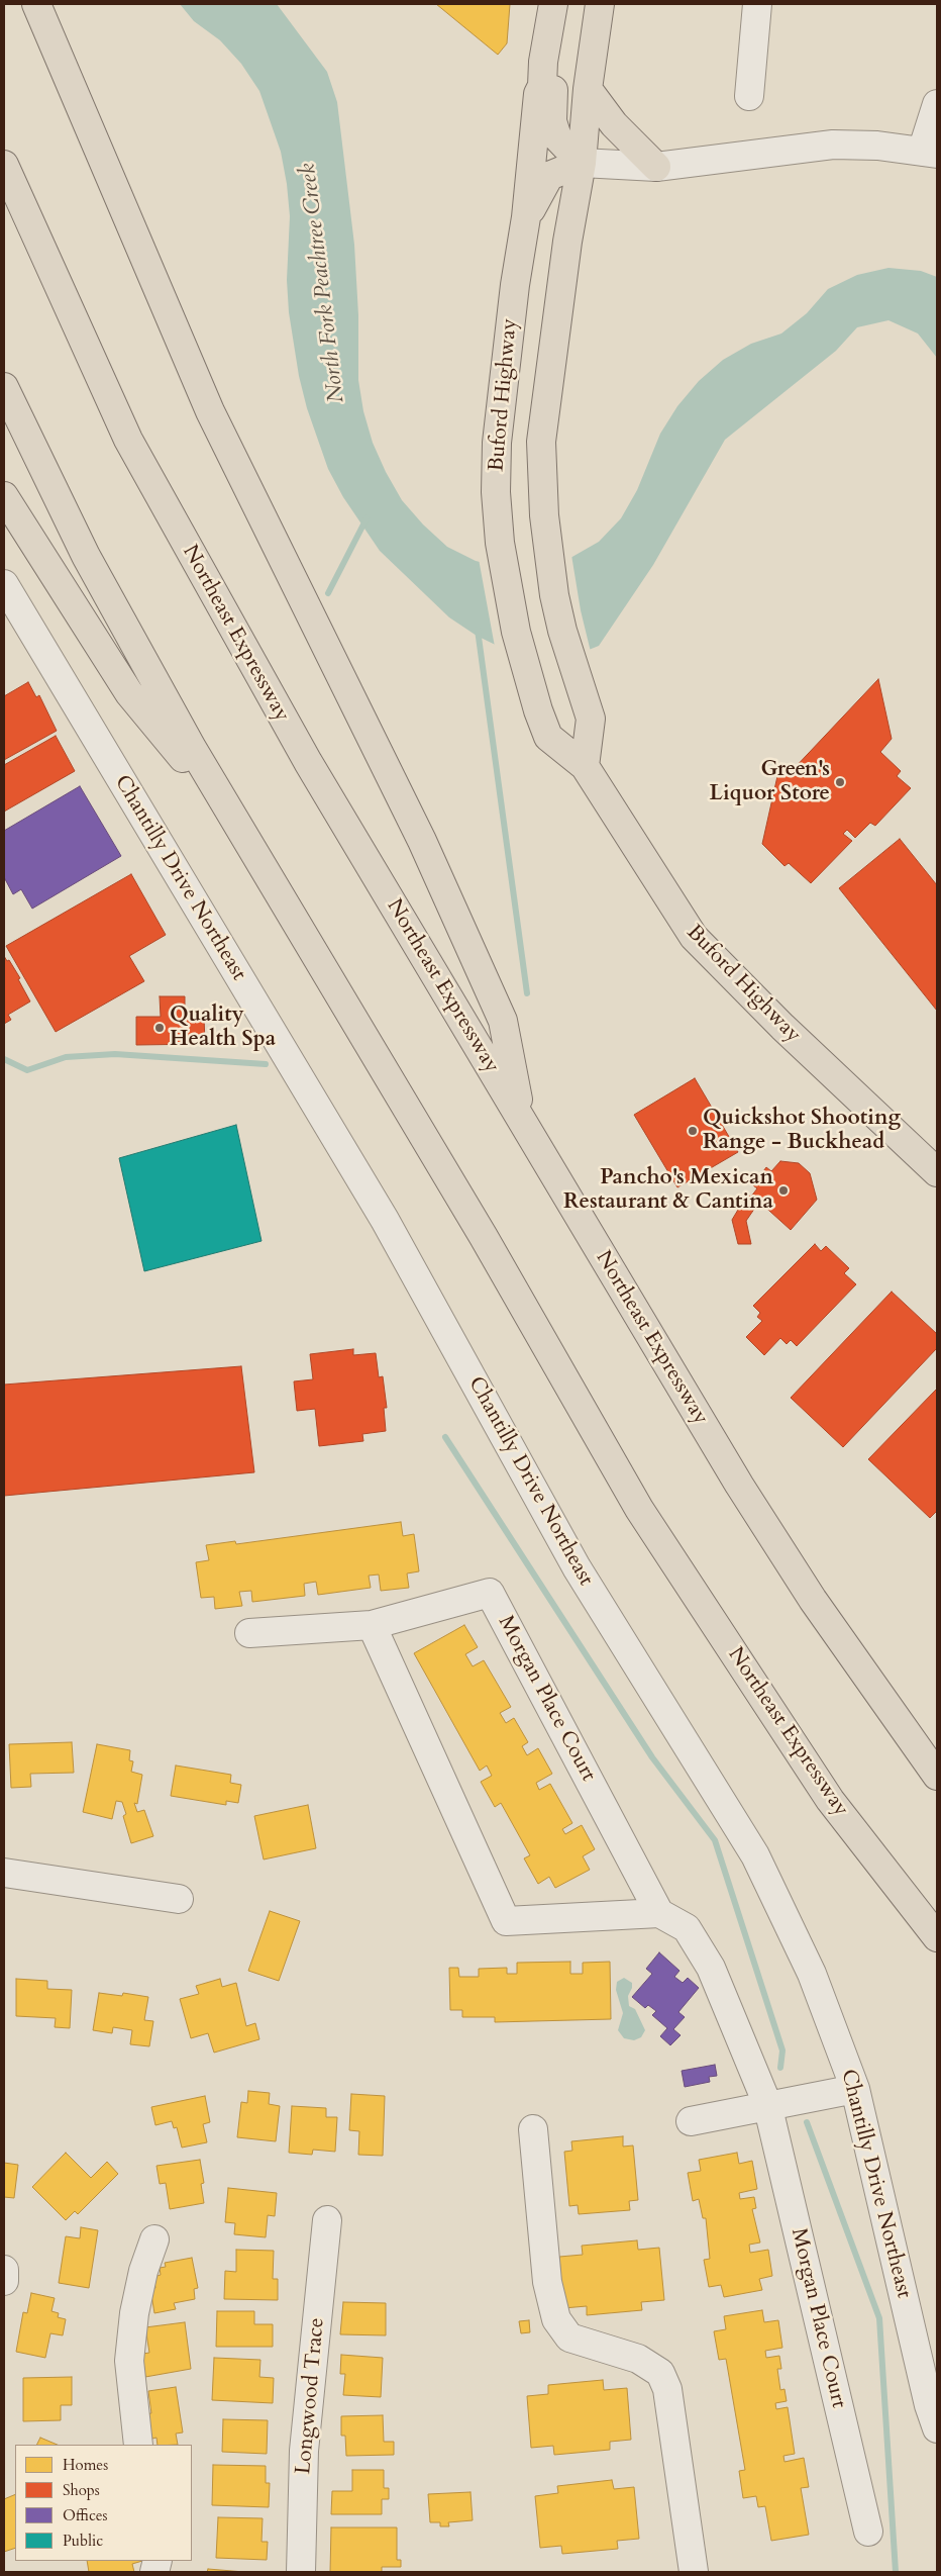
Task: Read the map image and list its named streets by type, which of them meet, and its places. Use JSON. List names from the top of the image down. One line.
{"streets":{"main road":["Buford Highway","Northeast Expressway"],"street":["Chantilly Drive Northeast","Morgan Place Court","Longwood Trace"]},"water":["North Fork Peachtree Creek"],"places":["Green's Liquor Store","Quality Health Spa","Quickshot Shooting Range - Buckhead","Pancho's Mexican Restaurant & Cantina"],"legend":["Homes","Shops","Offices","Public"]}
